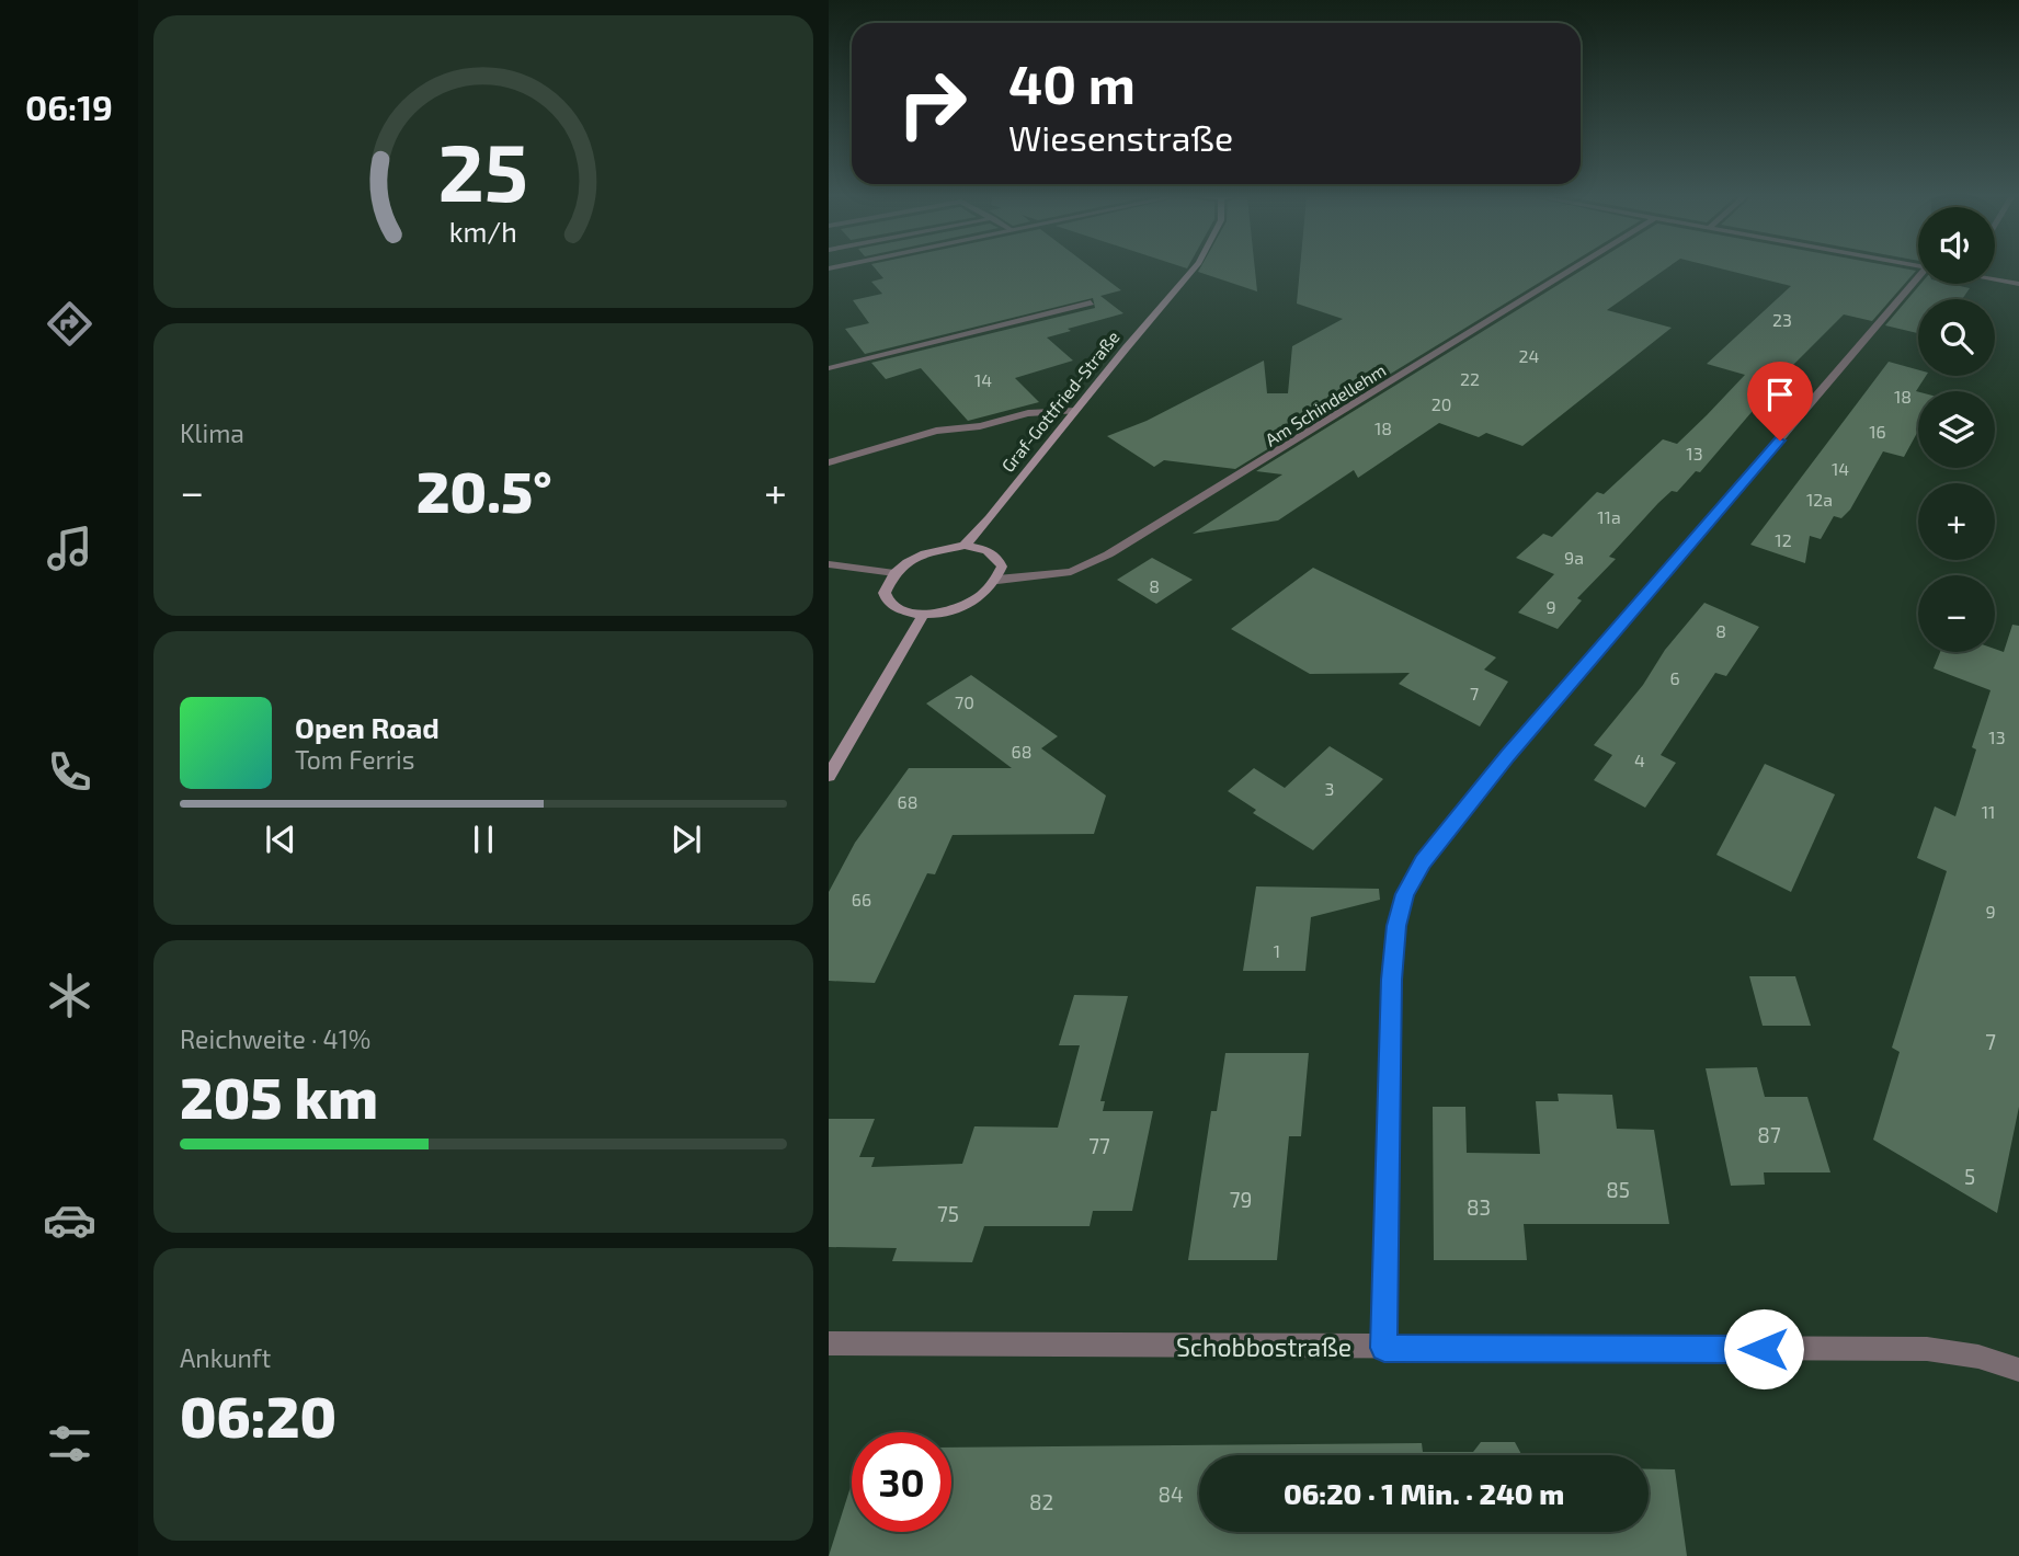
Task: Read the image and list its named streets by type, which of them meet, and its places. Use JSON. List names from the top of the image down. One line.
{"streets":{"street":["Graf-Gottfried-Straße","Am Schindellehm","Schobbostraße"]},"house_numbers":["23","24","22","14","18","20","18","16","13","14","12a","11a","12","9a","8","9","8","6","7","70","13","68","4","3","68","11","66","9","1","7","87","77","5","85","79","83","75","84","82"],"page":{"tabs":"06:19","turn":["40 m","Wiesenstraße"],"map_buttons":["+","−"],"tile":["Klima",["Reichweite · 41%","205 km"],["Ankunft","06:20"]],"heat":["−","20.5°","+"],"song":["Open Road","Tom Ferris"],"limit":"30","trip":"06:20 · 1 Min. · 240 m","gauge":["25","km/h"]}}
